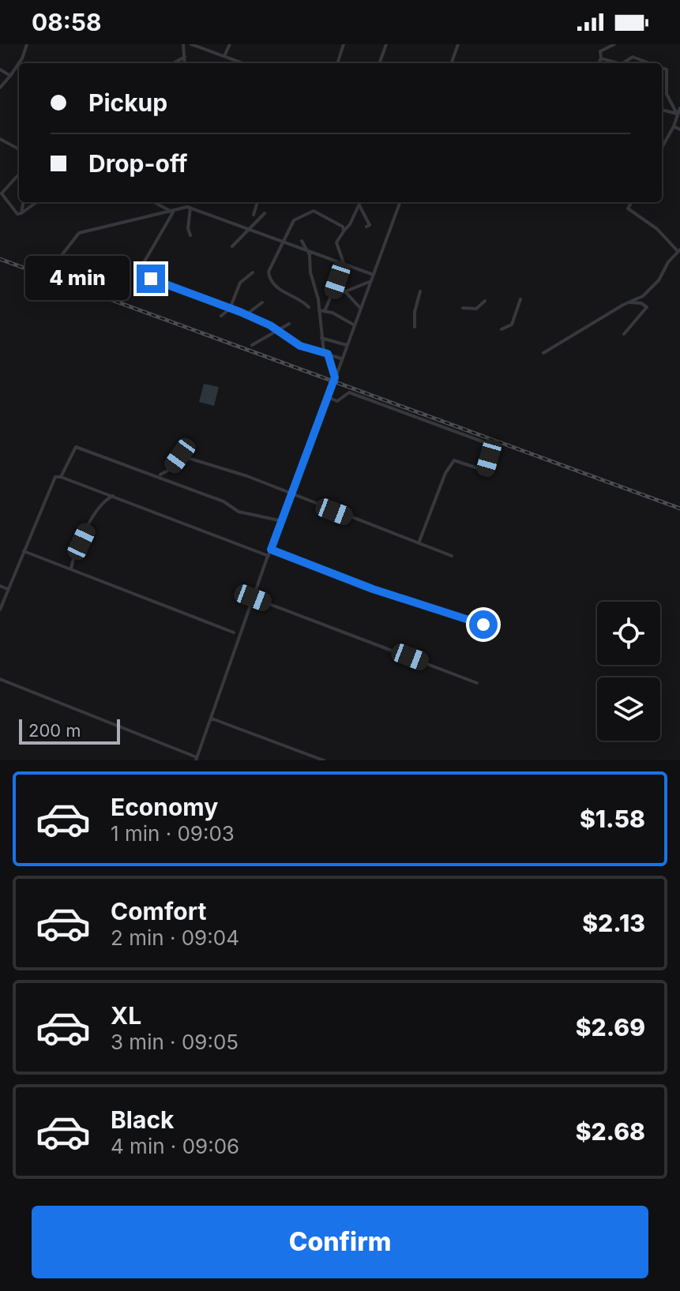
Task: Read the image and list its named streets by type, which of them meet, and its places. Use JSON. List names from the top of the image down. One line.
{"scale_bar":"200 m","page":{"status":"08:58","banner":["Pickup","Drop-off"],"bubble":"4 min","scale":"200 m","list":[{"name":"Economy","note":"1 min · 09:03","value":"$1.58"},{"name":"Comfort","note":"2 min · 09:04","value":"$2.13"},{"name":"XL","note":"3 min · 09:05","value":"$2.69"},{"name":"Black","note":"4 min · 09:06","value":"$2.68"}],"buttons":"Confirm"}}
